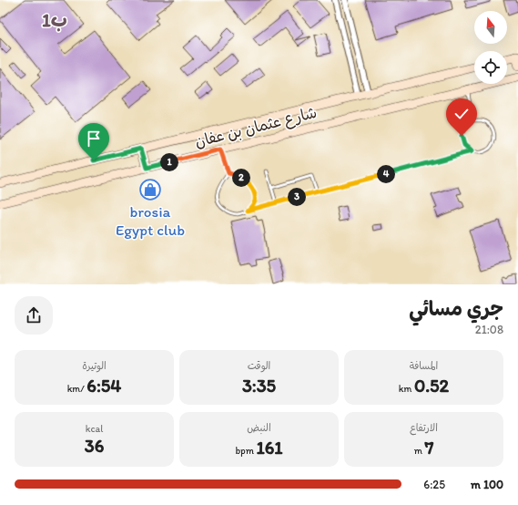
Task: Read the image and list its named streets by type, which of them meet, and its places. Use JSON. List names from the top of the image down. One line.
{"streets":{"main road":["شارع عثمان بن عفان"]},"districts":["ب1"],"places":{"shop":["brosia Egypt club"]},"north":"top","page":{"pins":["1","4","2","3"],"heading":["جري مسائي","21:08"],"stats":[["المسافة","0.52 km"],["الوقت","3:35"],["الوتيرة","6:54 /km"],["الارتفاع","7 m"],["النبض","161 bpm"],["kcal","36"]],"list":[{"name":"100 m","note":"6:25"}]}}
